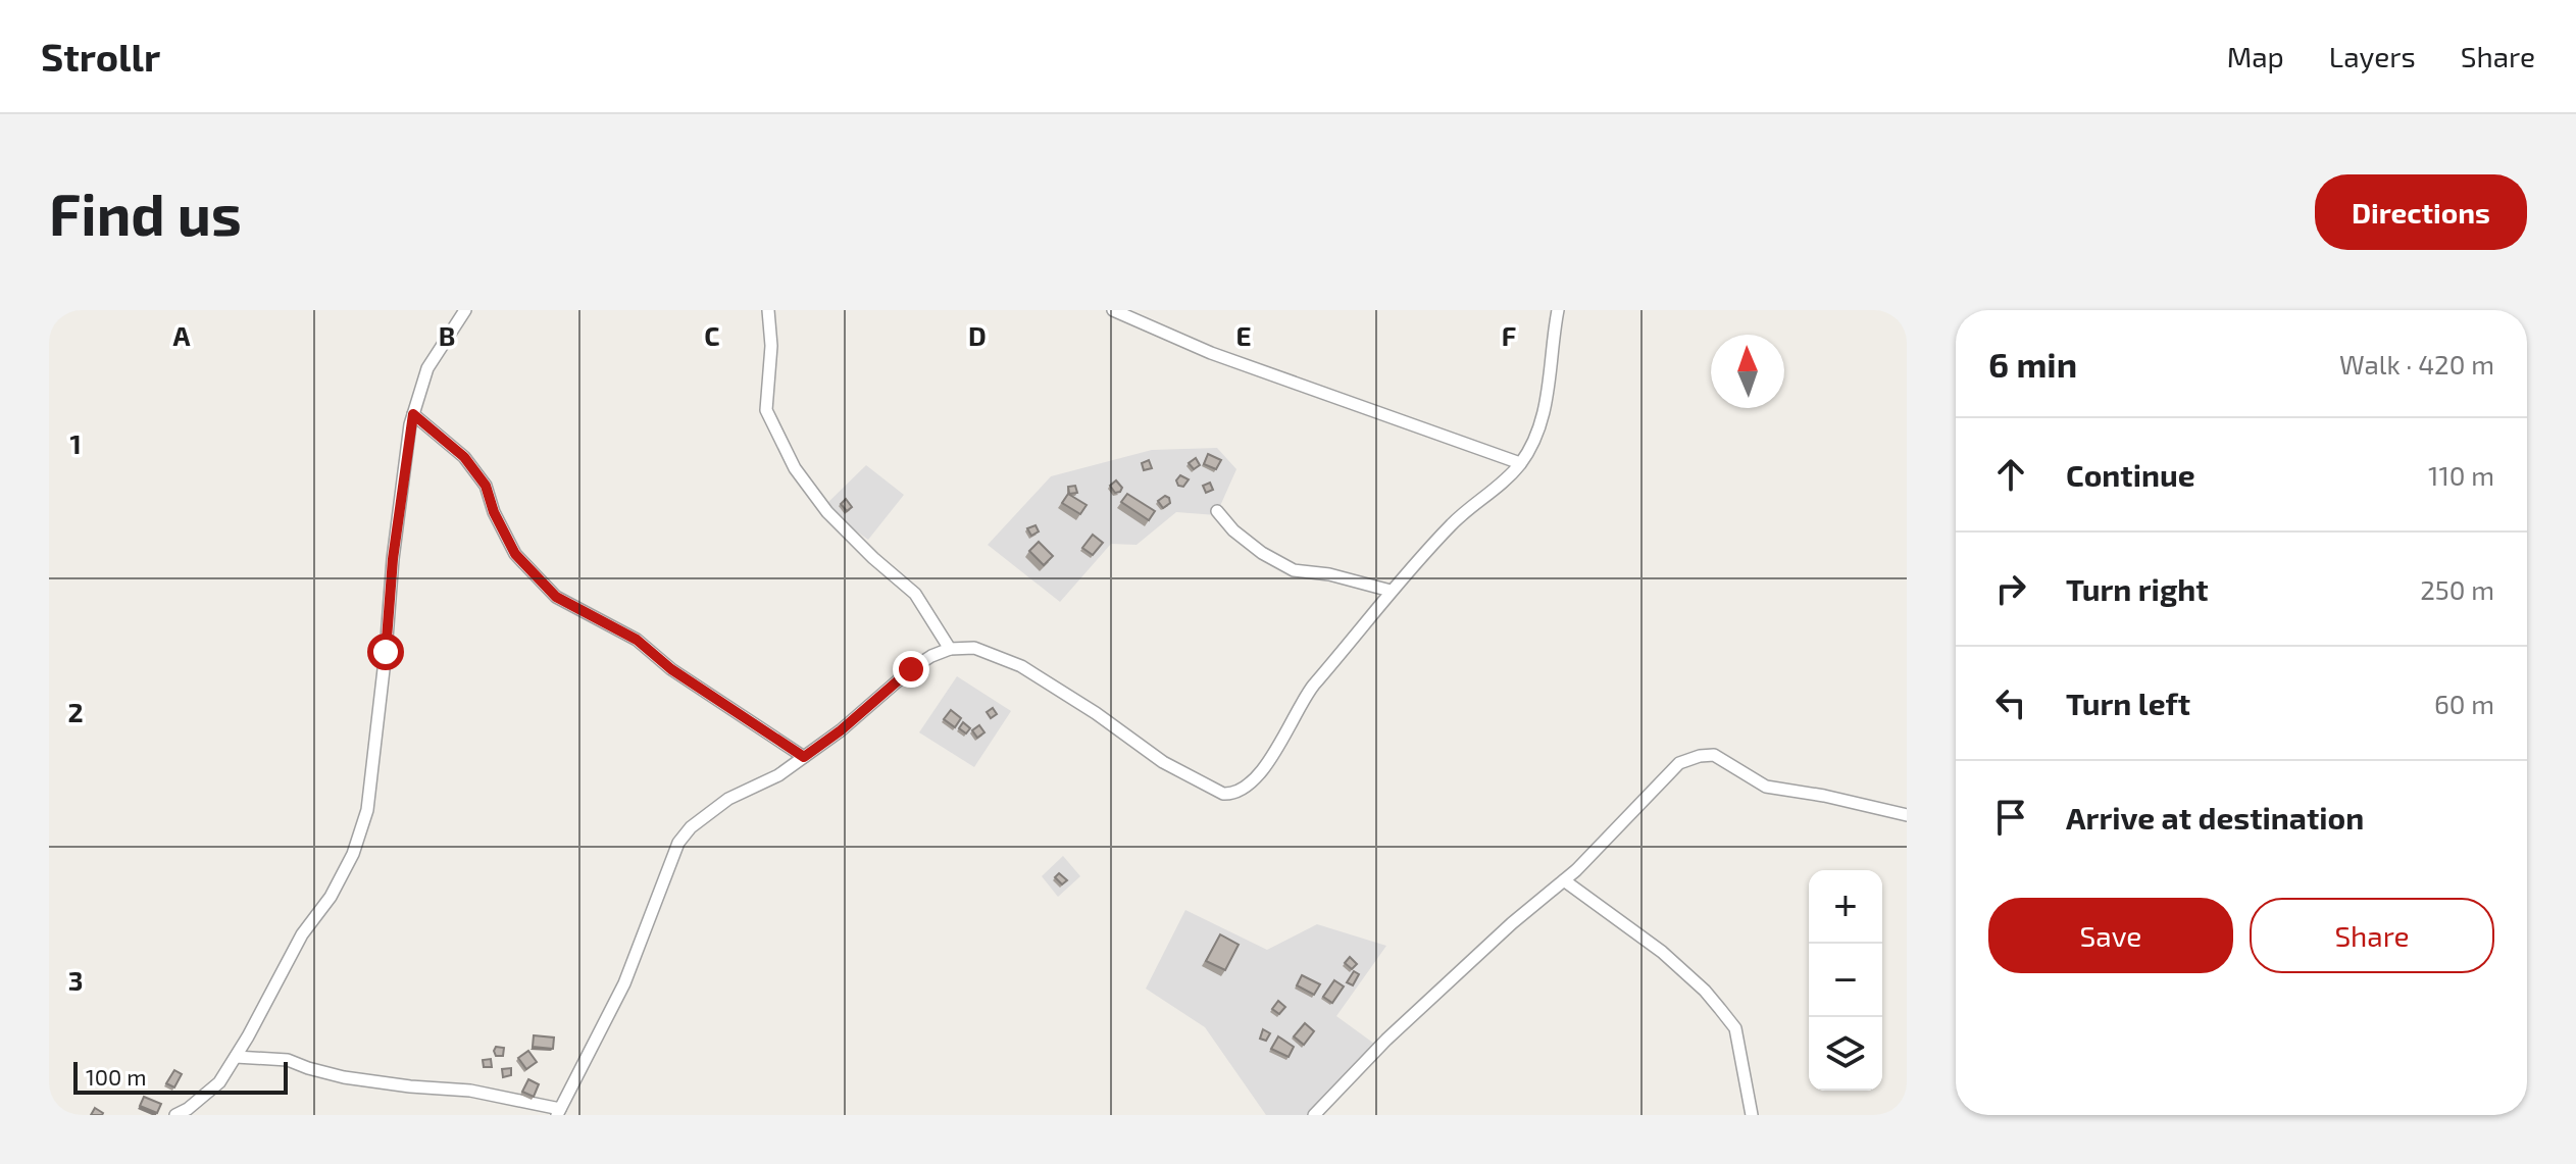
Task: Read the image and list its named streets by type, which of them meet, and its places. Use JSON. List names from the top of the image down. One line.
{"scale_bar":"100 m","north":"top","page":{"header":"Strollr","nav":["Map","Layers","Share"],"buttons":["Directions",["Save","Share"]],"title":"Find us","heading":["6 min","Walk · 420 m"],"list":[["Continue","110 m"],["Turn right","250 m"],["Turn left","60 m"],"Arrive at destination"],"map_buttons":["+","−"],"scale":"100 m"},"grid":{"columns":["A","B","C","D","E","F"],"rows":["1","2","3"]}}
